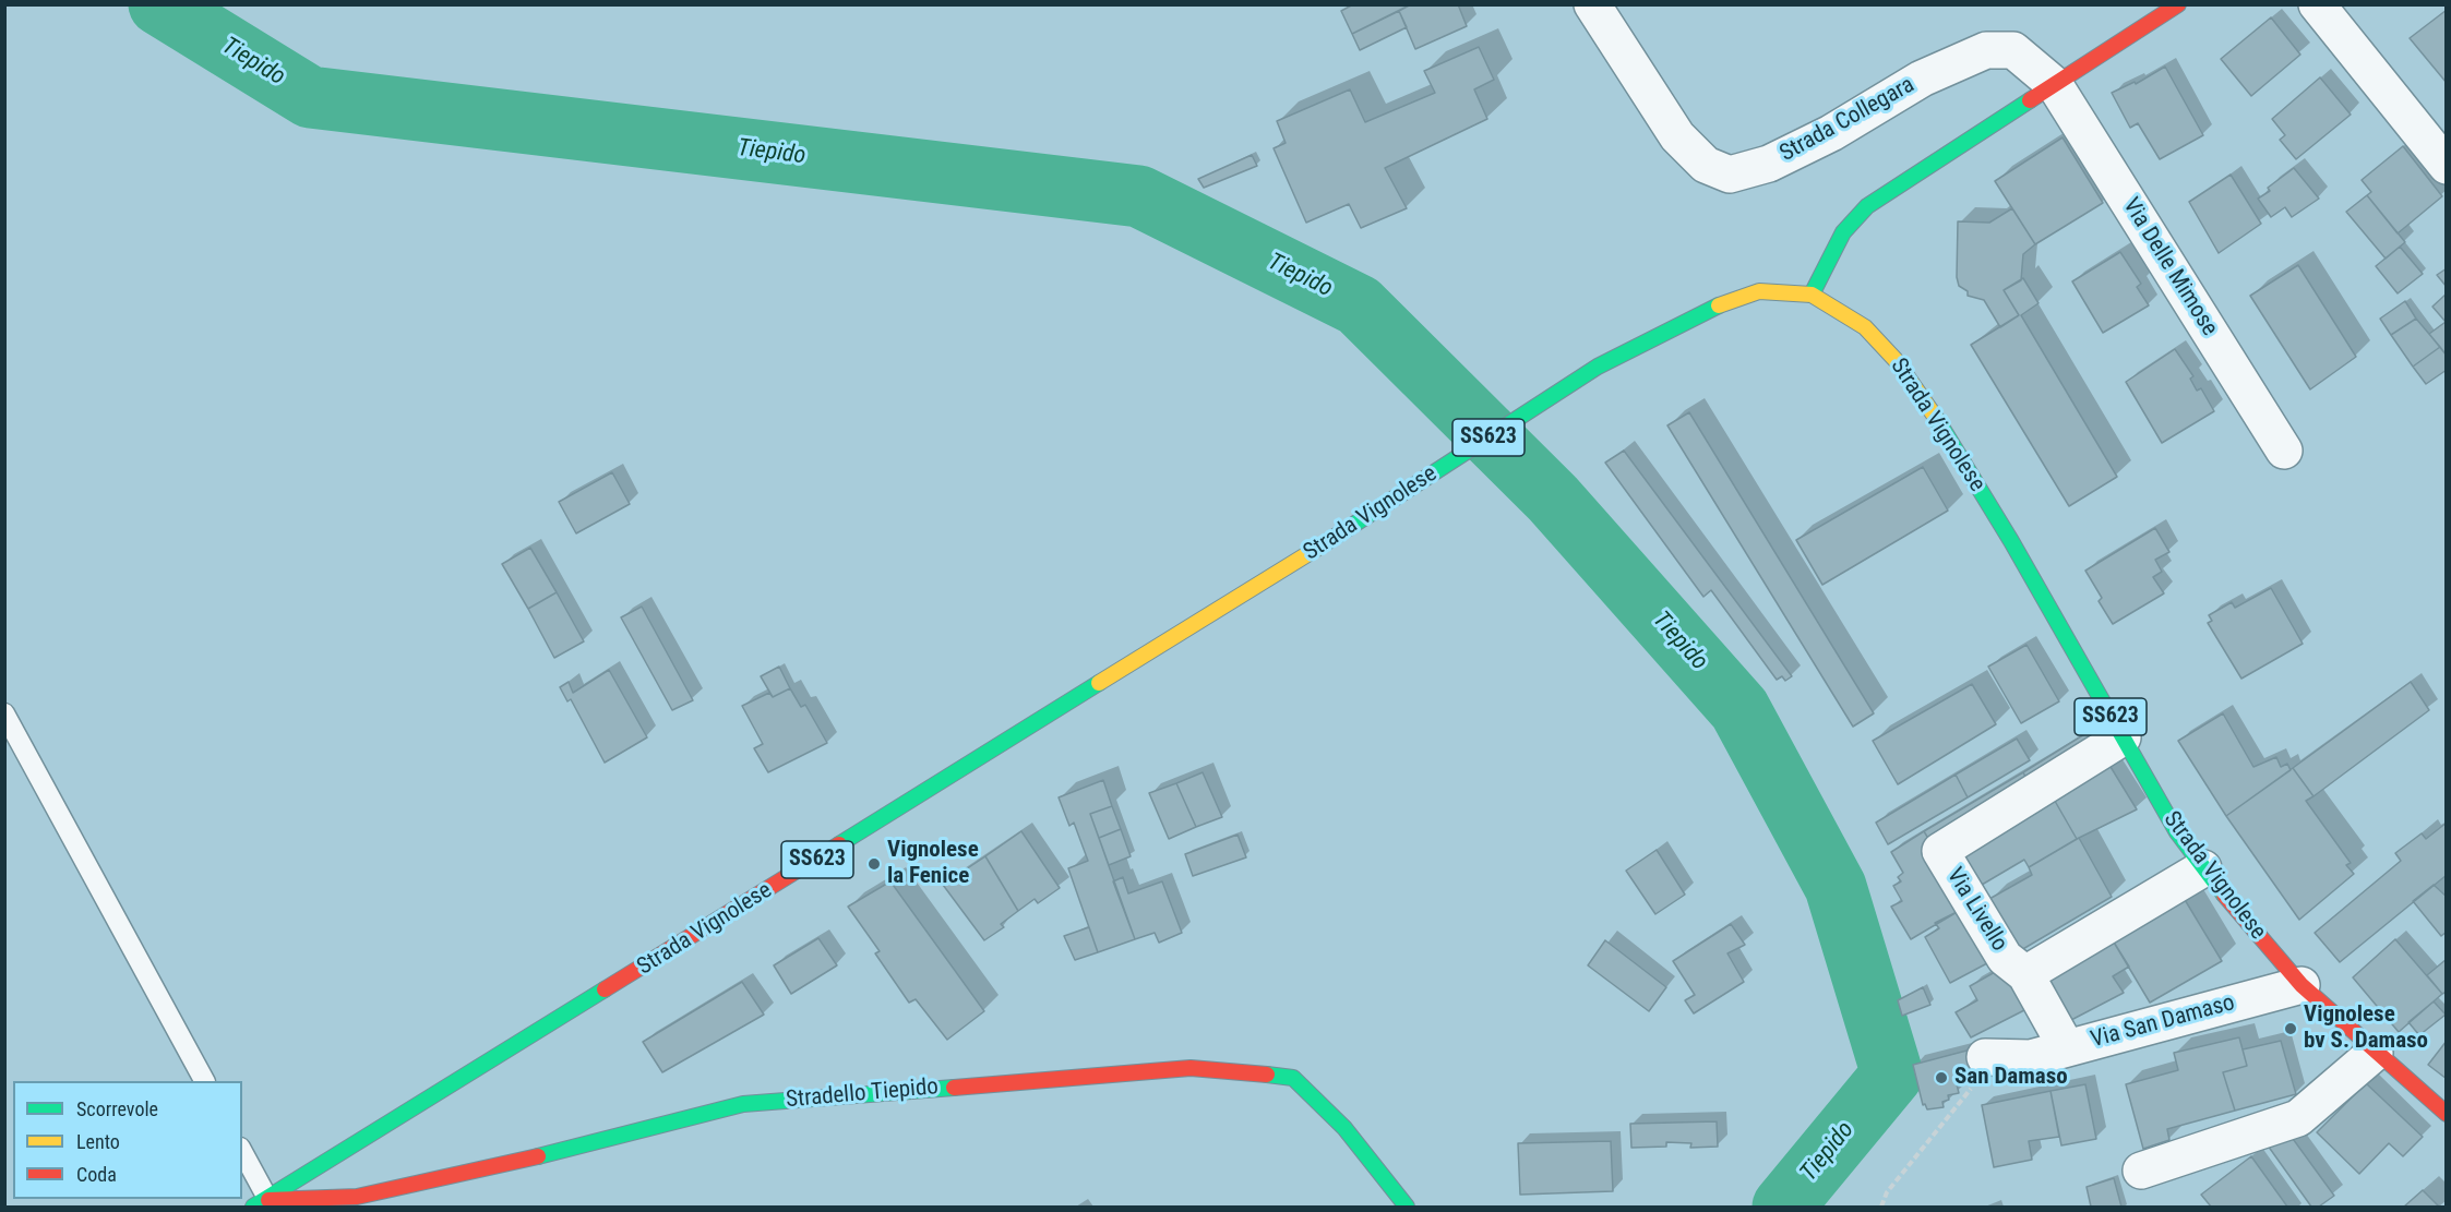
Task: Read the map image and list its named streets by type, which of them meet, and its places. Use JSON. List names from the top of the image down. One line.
{"streets":{"main road":["Strada Vignolese","SS623","Stradello Tiepido"],"street":["Strada Collegara","Via Delle Mimose","Via Livello","Via San Damaso"]},"crossings":[["Strada Collegara","Via Delle Mimose"],["Strada Vignolese","Via Livello"],["Strada Vignolese","Via San Damaso"],["Strada Vignolese","Stradello Tiepido"],["Via Livello","Via San Damaso"]],"water":["Tiepido"],"places":["Vignolese la Fenice","Vignolese bv S. Damaso","San Damaso"],"legend":["Scorrevole","Lento","Coda"]}
